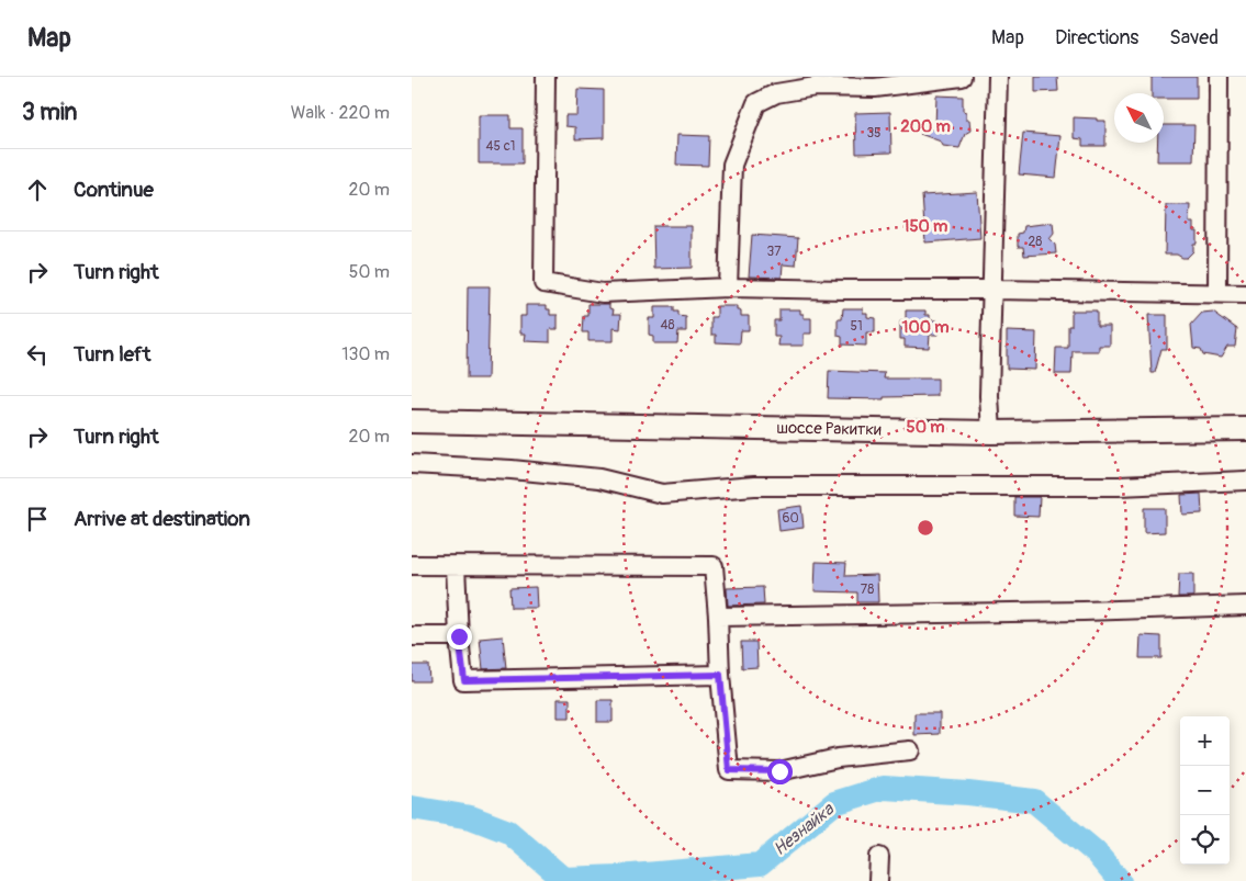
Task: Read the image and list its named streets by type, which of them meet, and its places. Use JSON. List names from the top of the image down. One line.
{"streets":{"main road":["шоссе Ракитки"]},"water":["Незнайка"],"house_numbers":["35","45 с1","28","37","48","51","60","78"],"north":"top left","page":{"header":"Map","nav":["Map","Directions","Saved"],"heading":["3 min","Walk · 220 m"],"list":[["Continue","20 m"],["Turn right","50 m"],["Turn left","130 m"],["Turn right","20 m"],"Arrive at destination"],"map_buttons":["+","−"]},"rings":["200 m","150 m","100 m","50 m"]}
